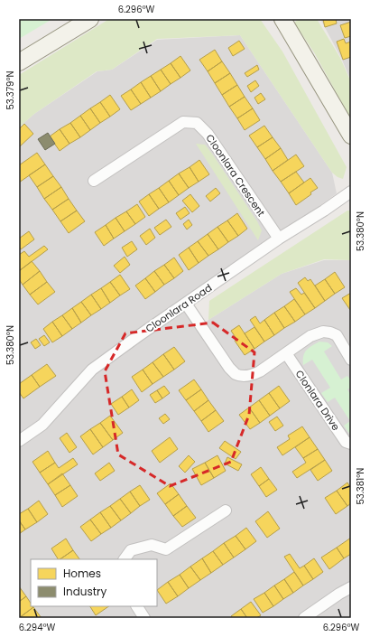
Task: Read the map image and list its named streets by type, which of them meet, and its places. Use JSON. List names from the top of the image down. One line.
{"streets":{"street":["Cloonlara Crescent","Cloonlara Road","Clonlara Drive"]},"crossings":[["Cloonlara Crescent","Cloonlara Road"]],"legend":["Homes","Industry"],"coordinates":["6.296°W","53.379°N","53.380°N","53.381°N","6.294°W"]}
